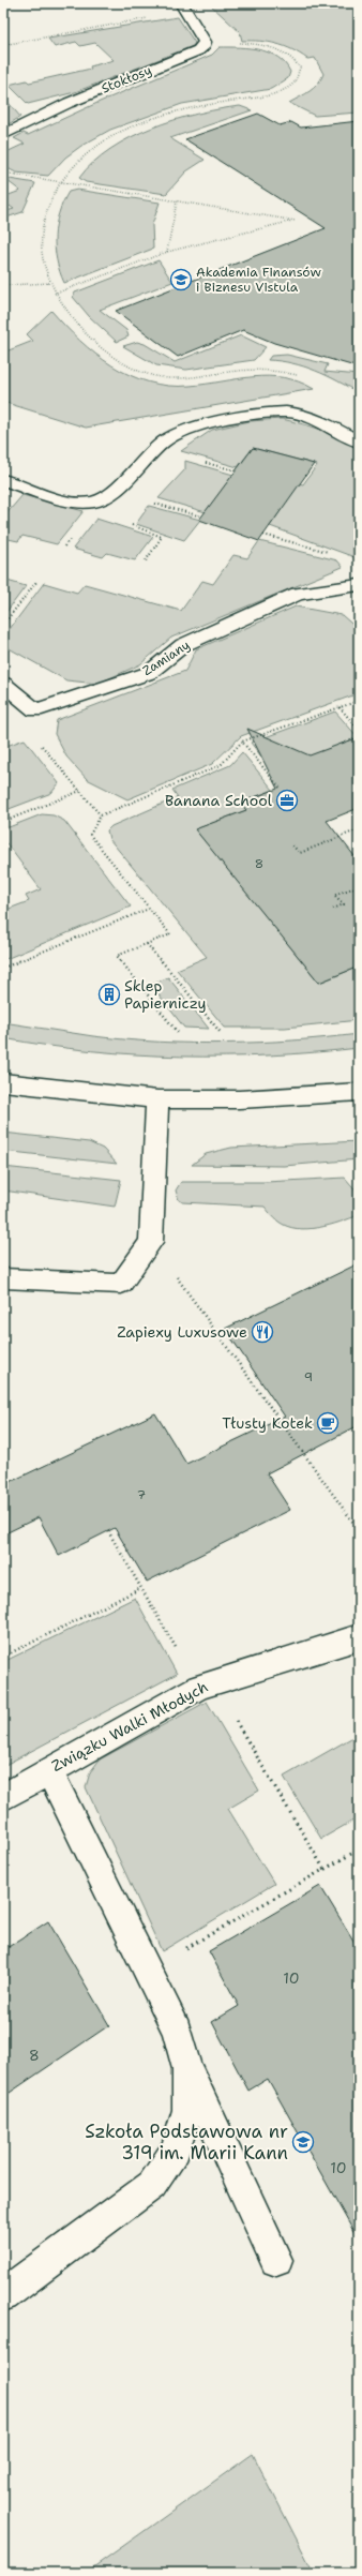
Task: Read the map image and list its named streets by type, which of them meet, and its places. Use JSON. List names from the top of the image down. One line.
{"streets":{"street":["Stokłosy","Zamiany","Związku Walki Młodych"]},"places":{"school or university":["Akademia Finansów i Biznesu Vistula","Szkoła Podstawowa nr 319 im. Marii Kann"],"office":["Banana School"],"building":["Sklep Papierniczy"],"restaurant":["Zapiexy Luxusowe"],"cafe":["Tłusty Kotek"]},"house_numbers":["8","9","7","10","8","10"]}
